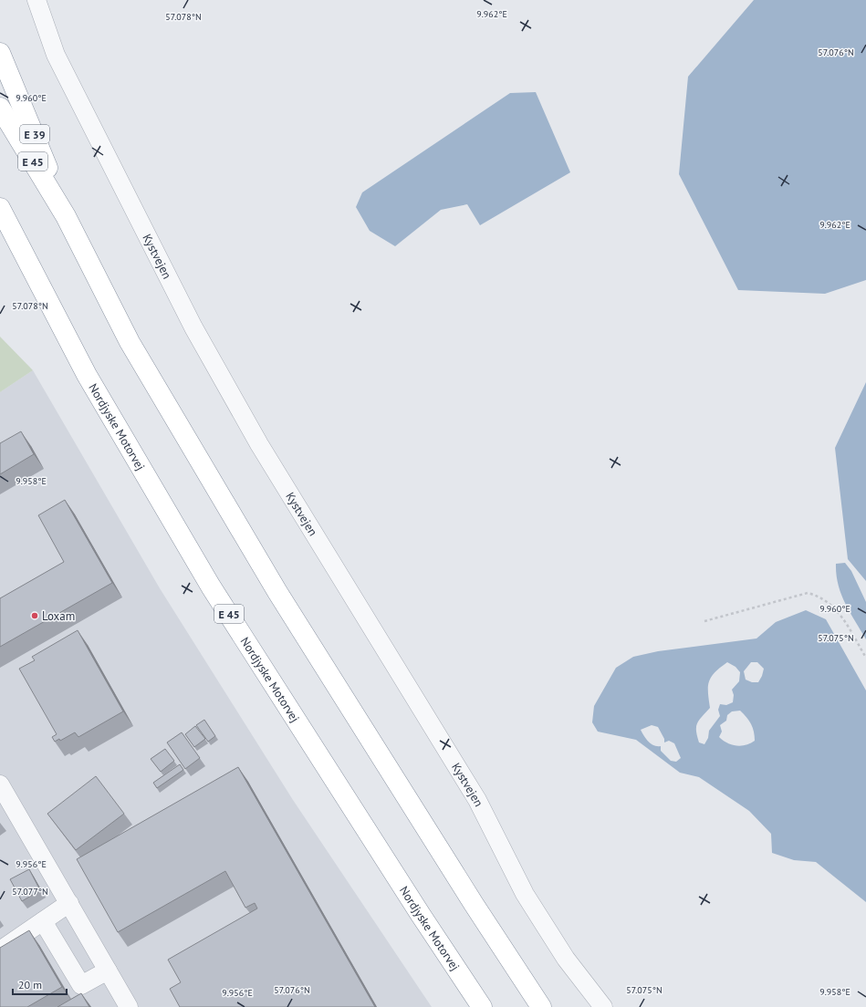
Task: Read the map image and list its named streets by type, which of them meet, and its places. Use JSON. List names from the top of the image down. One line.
{"streets":{"highway":["E 39","E 45","Nordjyske Motorvej"],"street":["Kystvejen"]},"crossings":[["E 39","E 45"]],"places":["Loxam"],"scale_bar":"20 m","coordinates":["9.962°E","57.078°N","57.076°N","9.960°E","9.958°E","57.075°N","9.956°E","57.077°N"]}
